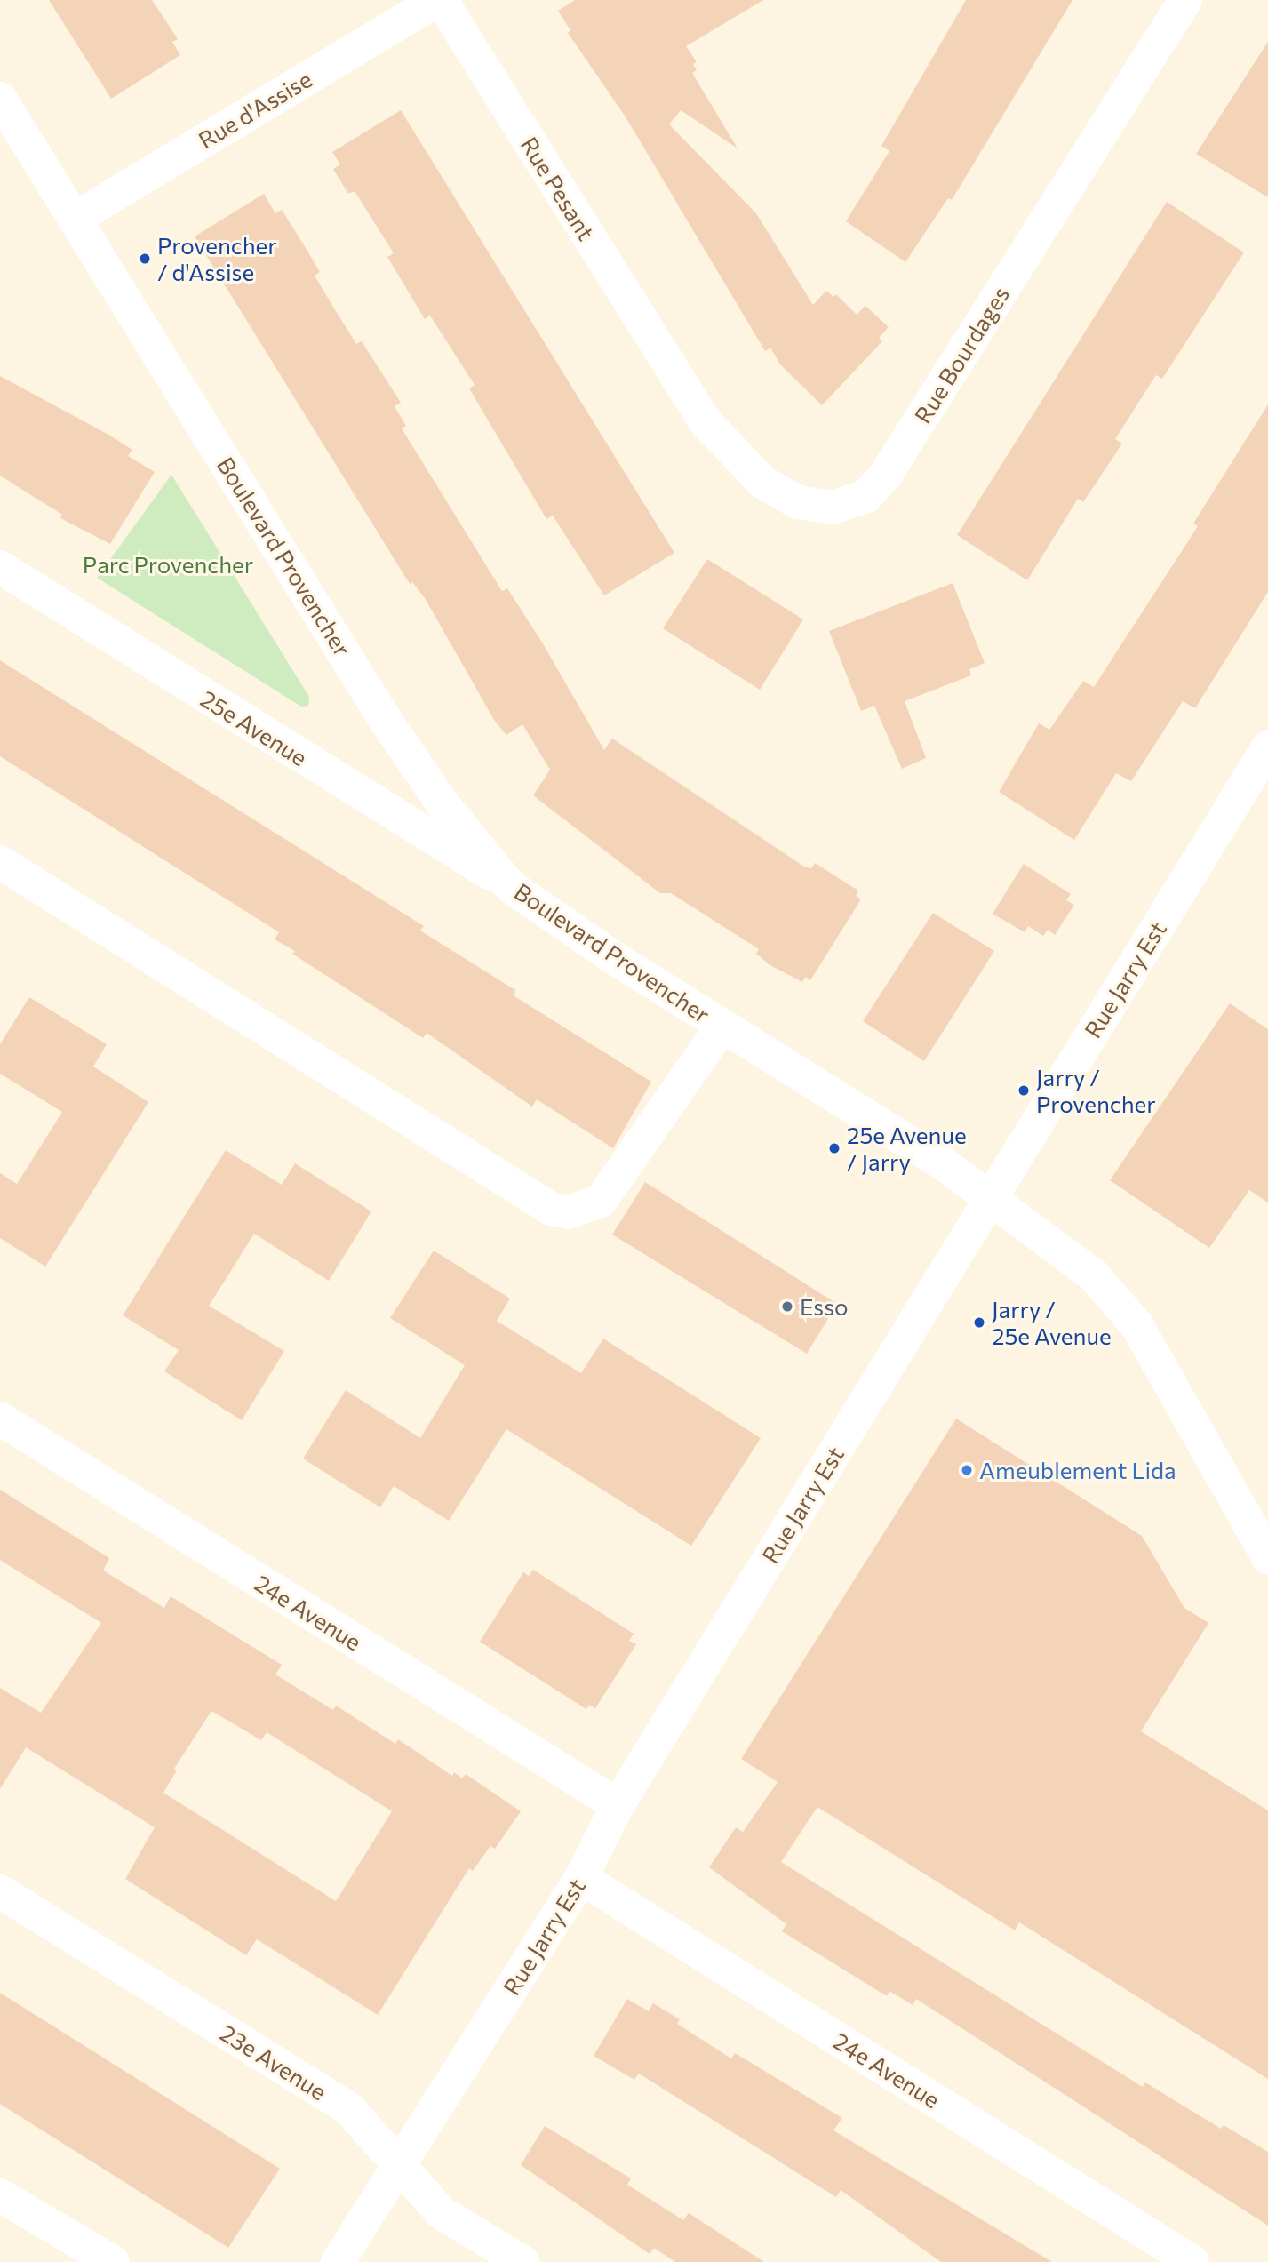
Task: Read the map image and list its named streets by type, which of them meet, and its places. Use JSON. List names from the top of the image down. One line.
{"streets":{"street":["Rue d'Assise","Rue Pesant","Rue Bourdages","Boulevard Provencher","25e Avenue","Rue Jarry Est","24e Avenue","23e Avenue"]},"crossings":[["Rue d'Assise","Boulevard Provencher"],["Rue Pesant","Rue Bourdages"],["Boulevard Provencher","25e Avenue"],["Boulevard Provencher","Rue Jarry Est"],["Rue Jarry Est","24e Avenue"],["Rue Jarry Est","23e Avenue"]],"parks":["Parc Provencher"],"places":["Provencher / d'Assise","Jarry / Provencher","25e Avenue / Jarry","Esso","Jarry / 25e Avenue","Ameublement Lida"]}
